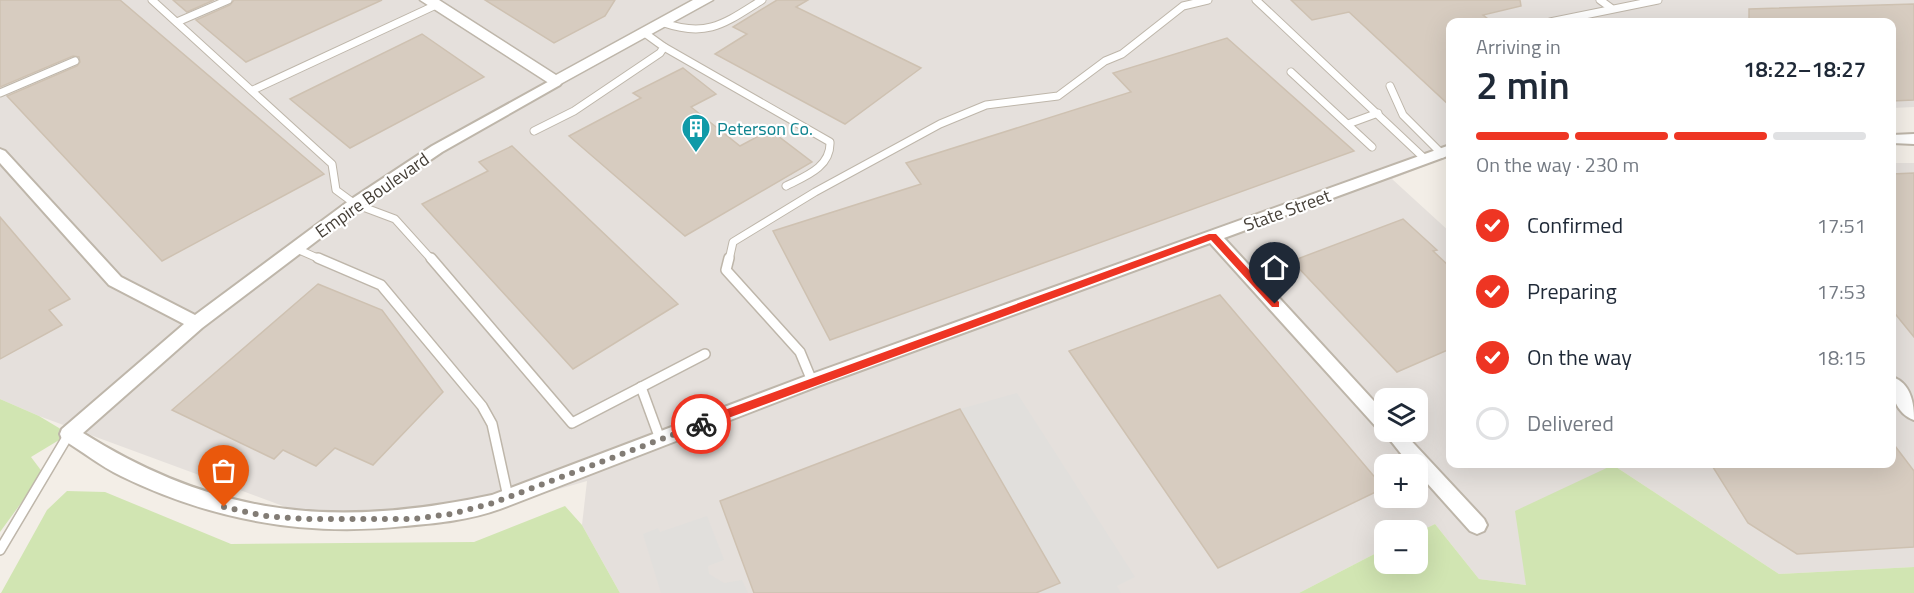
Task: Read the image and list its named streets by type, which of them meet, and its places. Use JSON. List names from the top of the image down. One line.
{"streets":{"street":["Empire Boulevard","State Street"]},"crossings":[["Empire Boulevard","State Street"]],"places":{"building":["Peterson Co."]},"page":{"heading":["2 min","Arriving in","18:22–18:27"],"bar":"On the way · 230 m","list":[["Confirmed","17:51"],["Preparing","17:53"],["On the way","18:15"],"Delivered"],"map_buttons":["+","−"]}}
